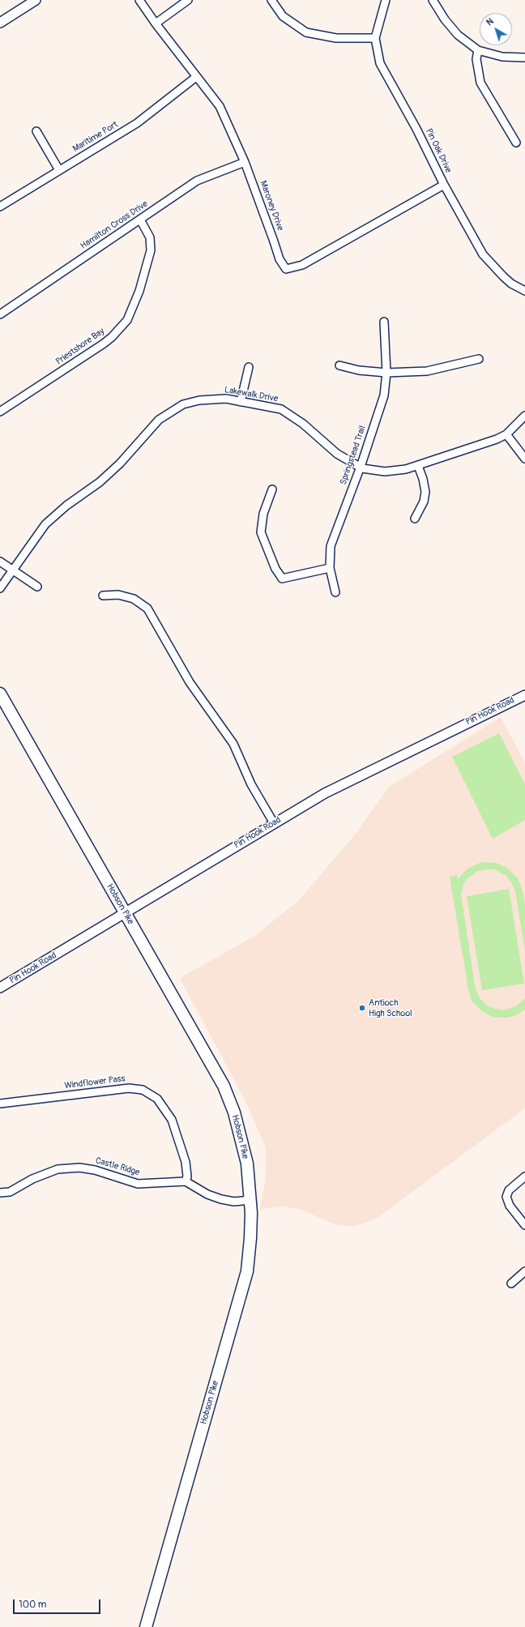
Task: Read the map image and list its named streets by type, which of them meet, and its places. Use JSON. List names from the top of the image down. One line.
{"streets":{"main road":["Hobson Pike"],"street":["Maritime Port","Pin Oak Drive","Maroney Drive","Hamilton Cross Drive","Priestshore Bay","Lakewalk Drive","Springstead Trail","Pin Hook Road","Windflower Pass","Castle Ridge"]},"crossings":[["Maritime Port","Maroney Drive"],["Pin Oak Drive","Maroney Drive"],["Maroney Drive","Hamilton Cross Drive"],["Hamilton Cross Drive","Priestshore Bay"],["Lakewalk Drive","Springstead Trail"],["Pin Hook Road","Hobson Pike"],["Windflower Pass","Castle Ridge"]],"places":["Antioch High School"],"scale_bar":"100 m","north":"top left"}
